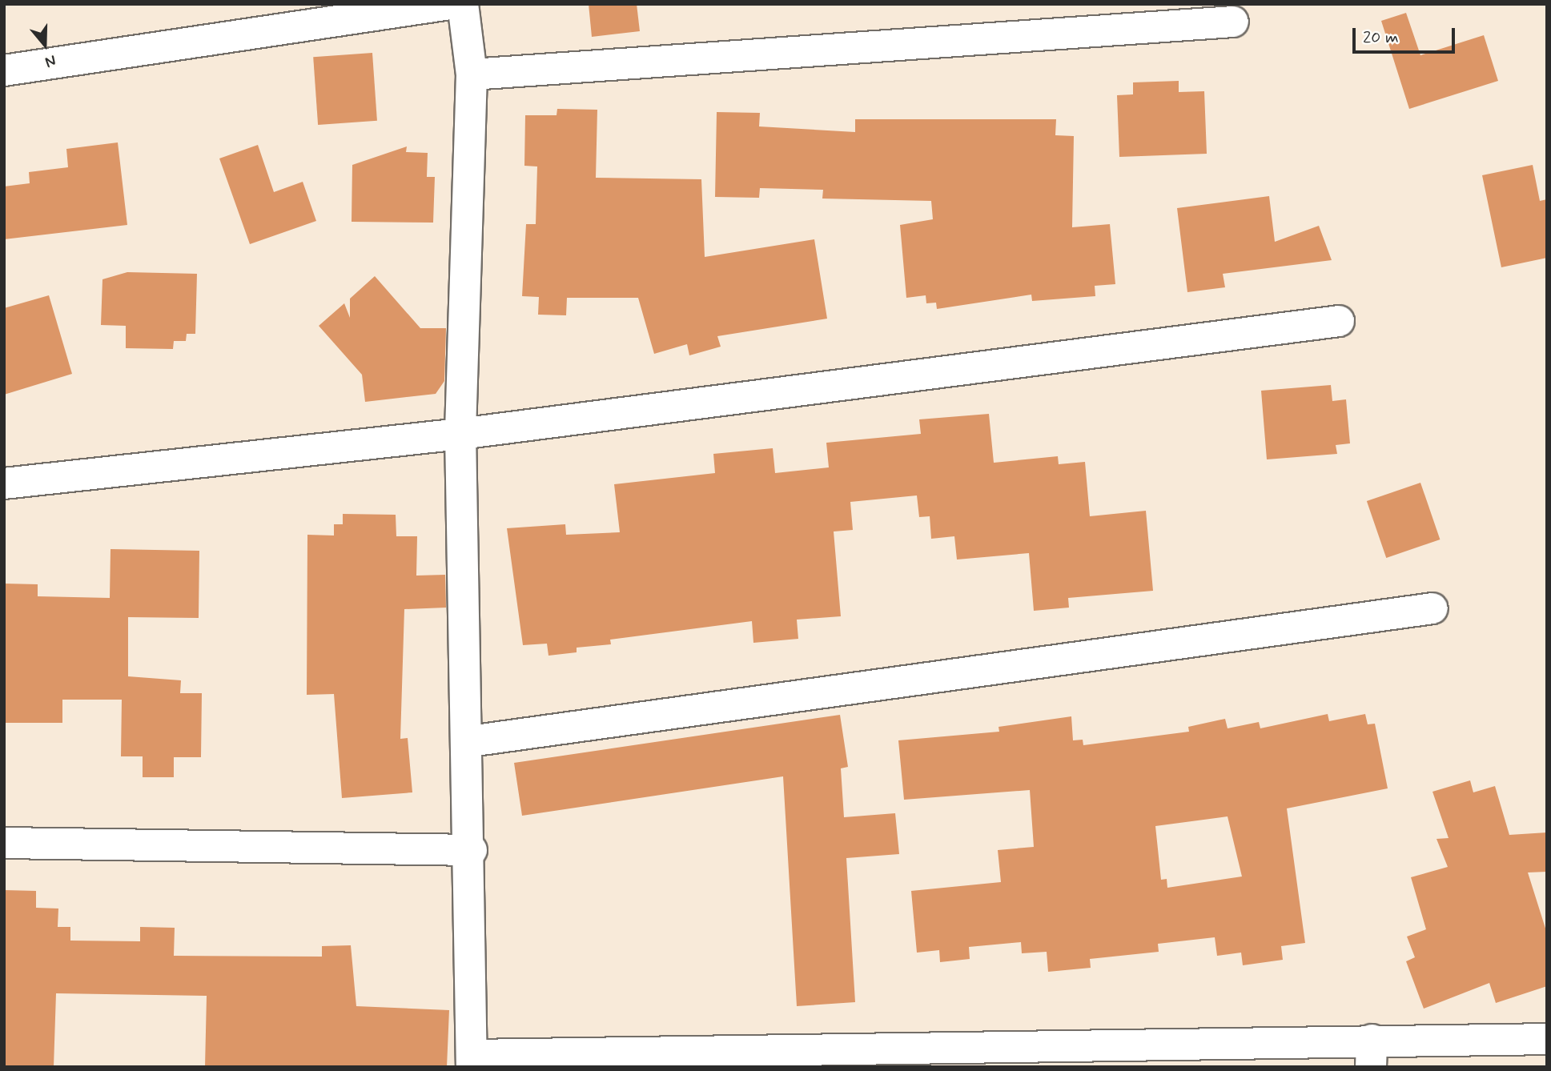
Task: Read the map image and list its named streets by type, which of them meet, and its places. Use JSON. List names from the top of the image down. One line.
{"scale_bar":"20 m","north":"bottom"}
